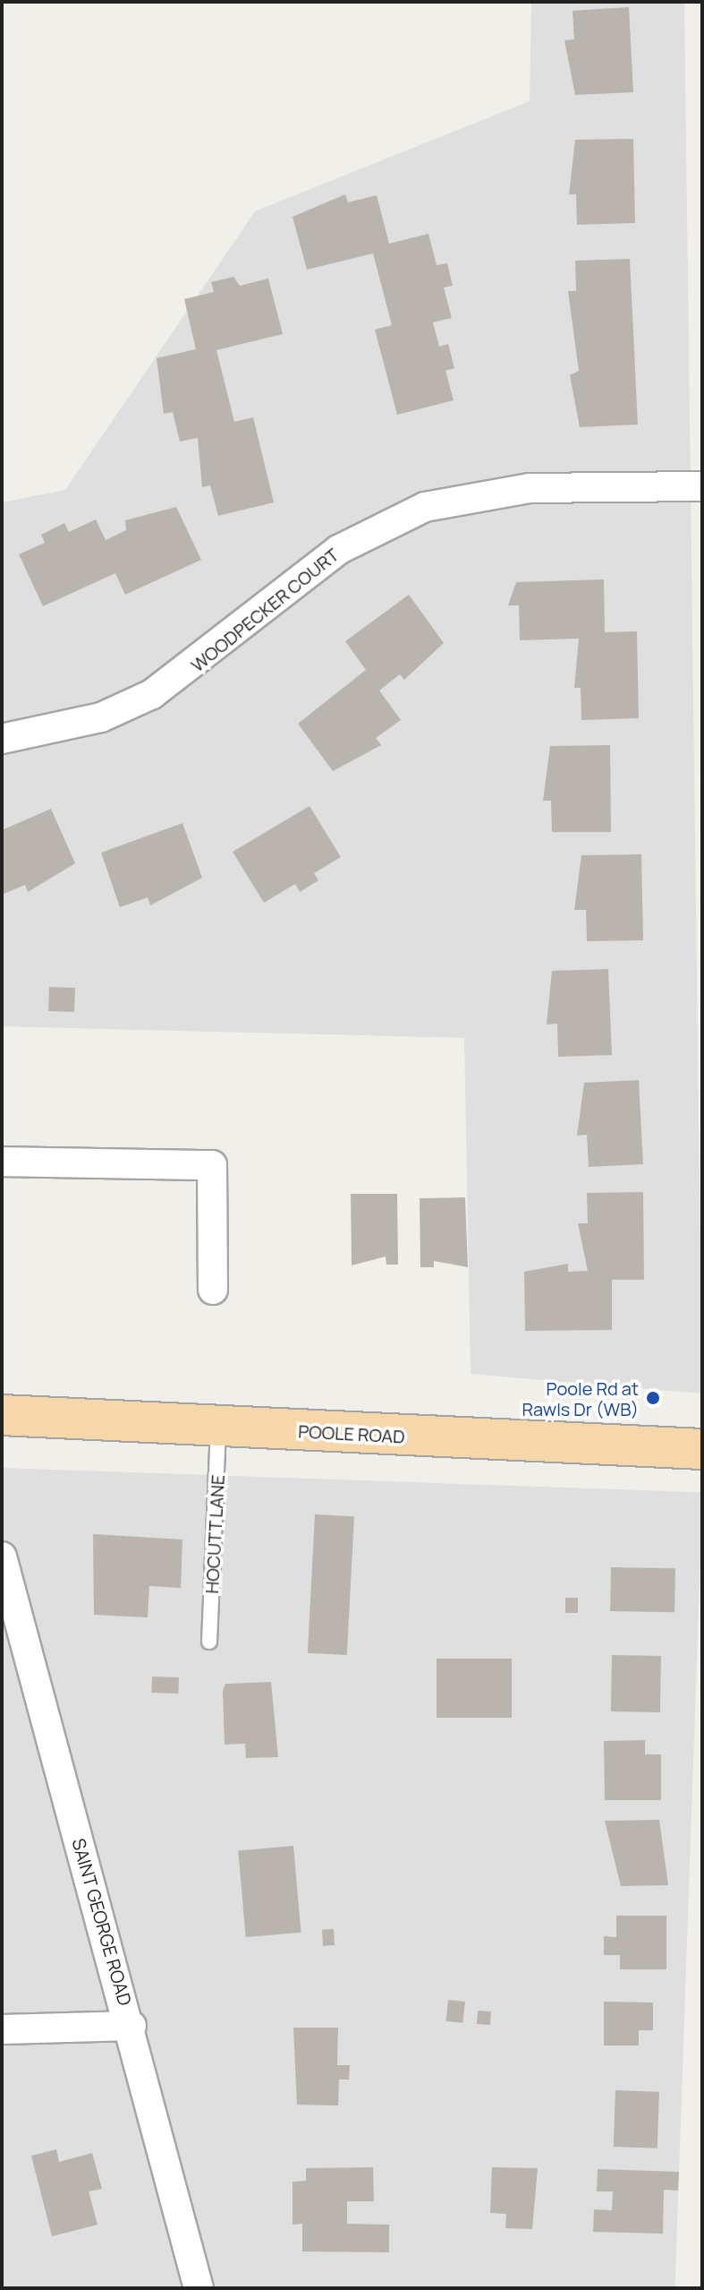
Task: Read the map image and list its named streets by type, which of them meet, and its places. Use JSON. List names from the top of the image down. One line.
{"streets":{"main road":["POOLE ROAD"],"street":["WOODPECKER COURT","SAINT GEORGE ROAD"],"lane":["HOCUTT LANE"]},"crossings":[["POOLE ROAD","HOCUTT LANE"]],"places":["Poole Rd at Rawls Dr (WB)"]}
